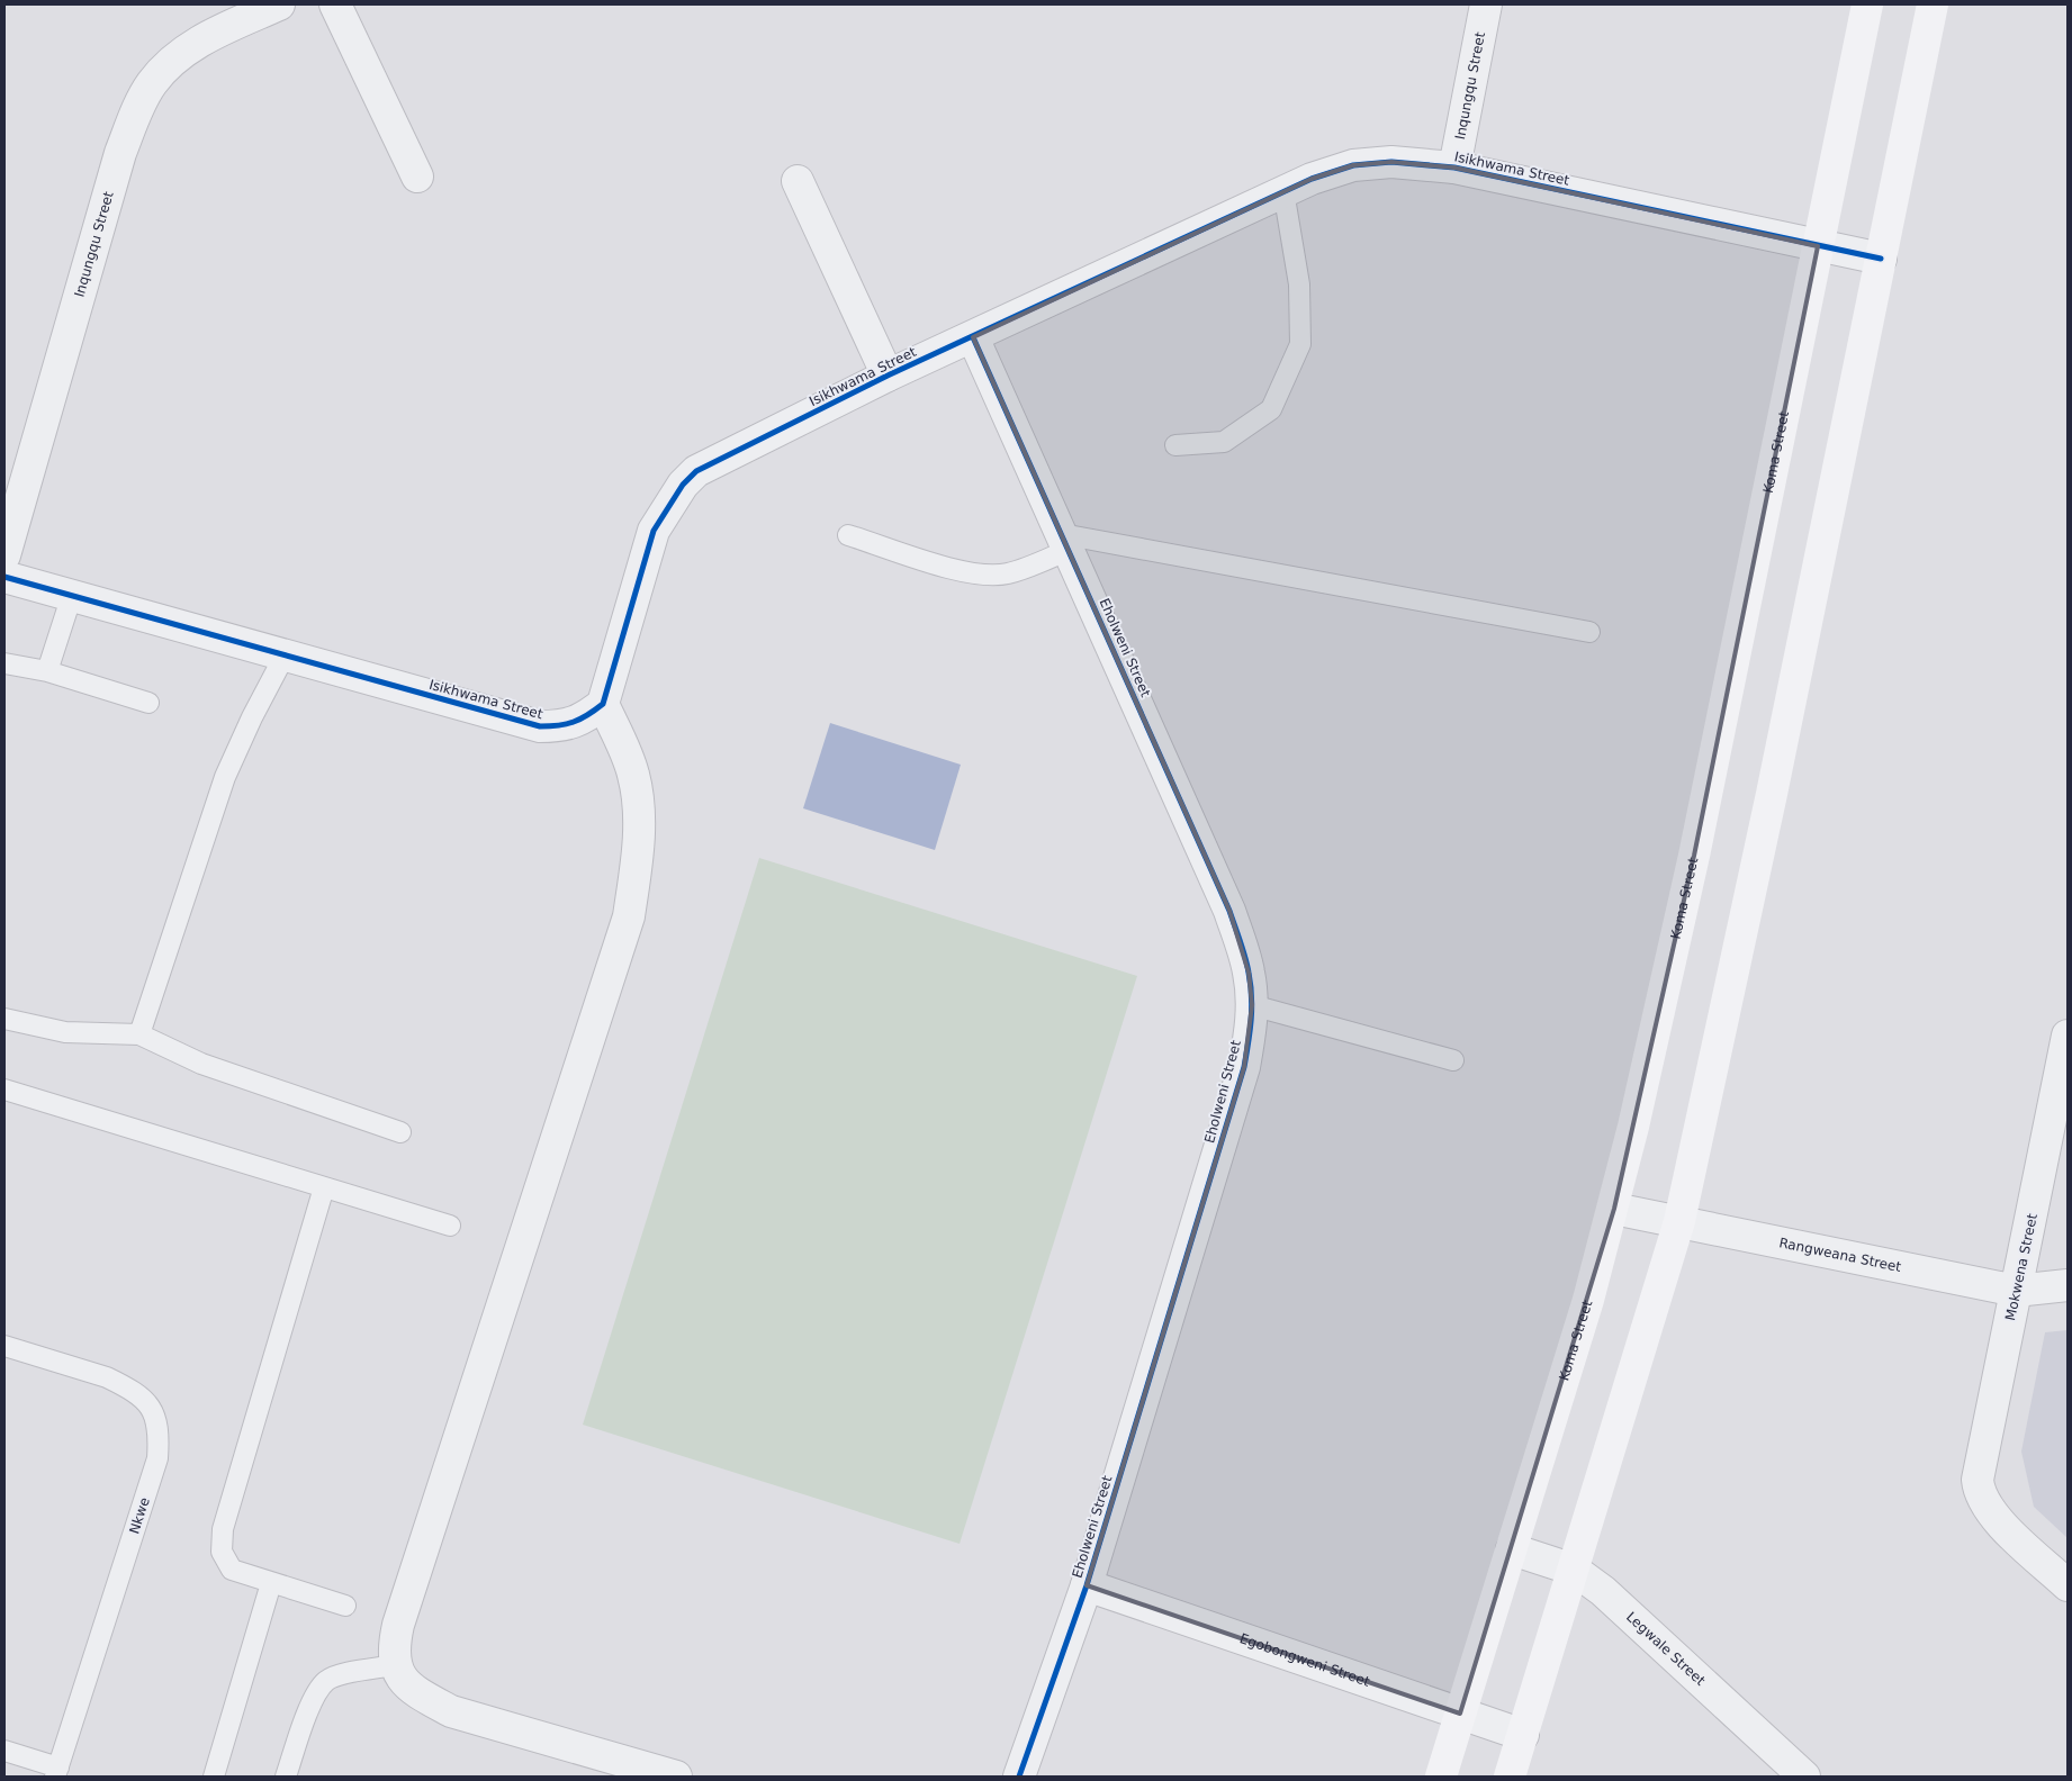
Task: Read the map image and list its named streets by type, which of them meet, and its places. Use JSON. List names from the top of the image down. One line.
{"streets":{"main road":["Koma Street"],"street":["Inqungqu Street","Isikhwama Street","Eholweni Street","Rangweana Street","Mokwena Street","Legwale Street","Egobongweni Street"],"lane":["Nkwe"]},"crossings":[["Inqungqu Street","Isikhwama Street"],["Isikhwama Street","Koma Street"],["Isikhwama Street","Eholweni Street"],["Koma Street","Rangweana Street"],["Koma Street","Legwale Street"],["Koma Street","Egobongweni Street"],["Eholweni Street","Egobongweni Street"],["Rangweana Street","Mokwena Street"]]}
